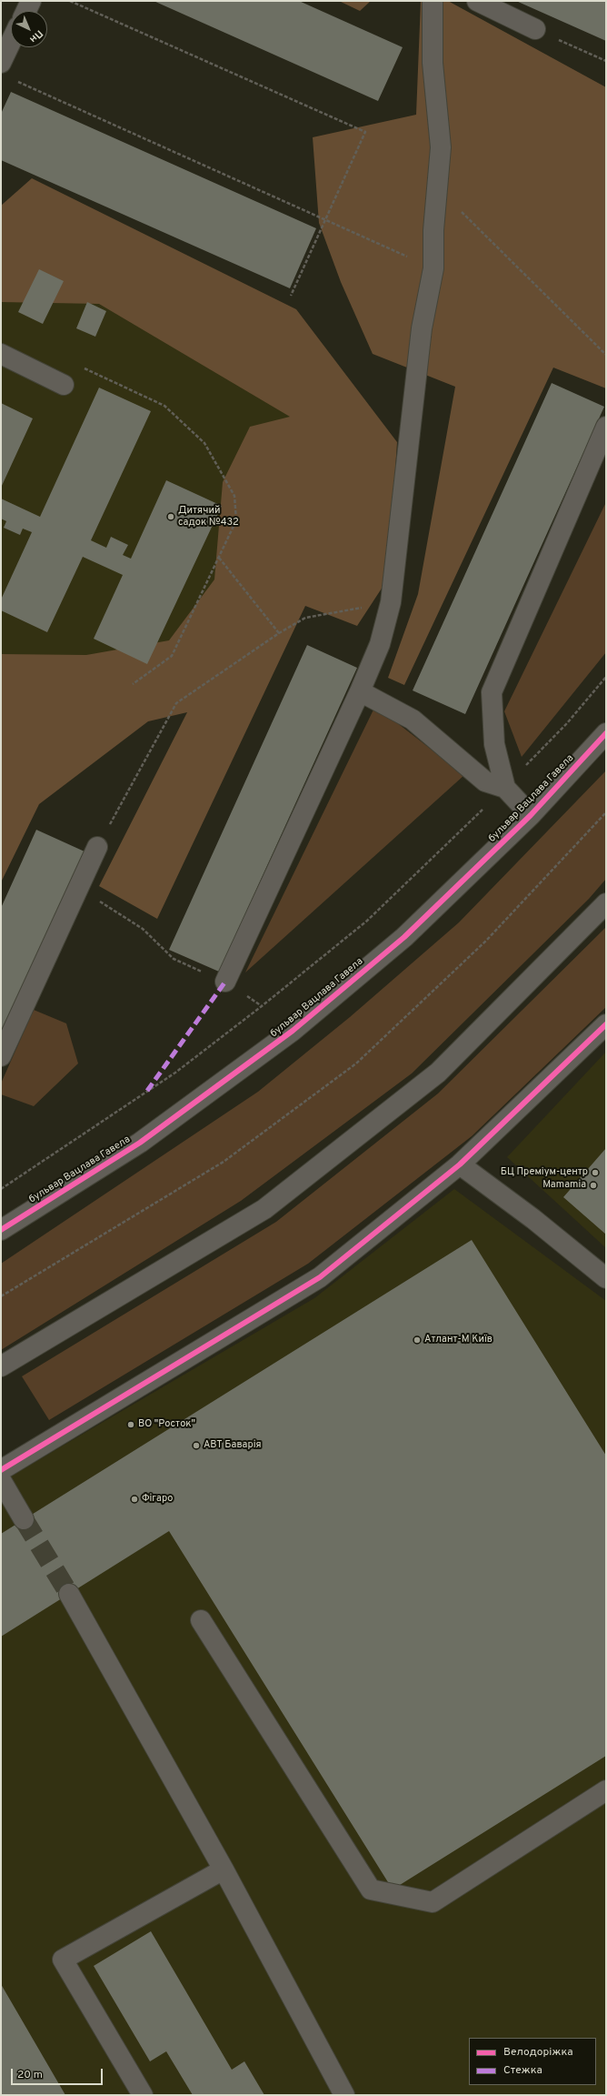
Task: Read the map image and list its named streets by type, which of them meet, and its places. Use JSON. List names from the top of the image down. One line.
{"streets":{"street":["бульвар Вацлава Гавела"]},"places":["Дитячий садок №432","БЦ Преміум-центр","Mamamia","Атлант-М Київ","ВО \"Росток\"","АВТ Баварія","Фігаро"],"legend":["Велодоріжка","Стежка"],"scale_bar":"20 m","north":"bottom right"}
